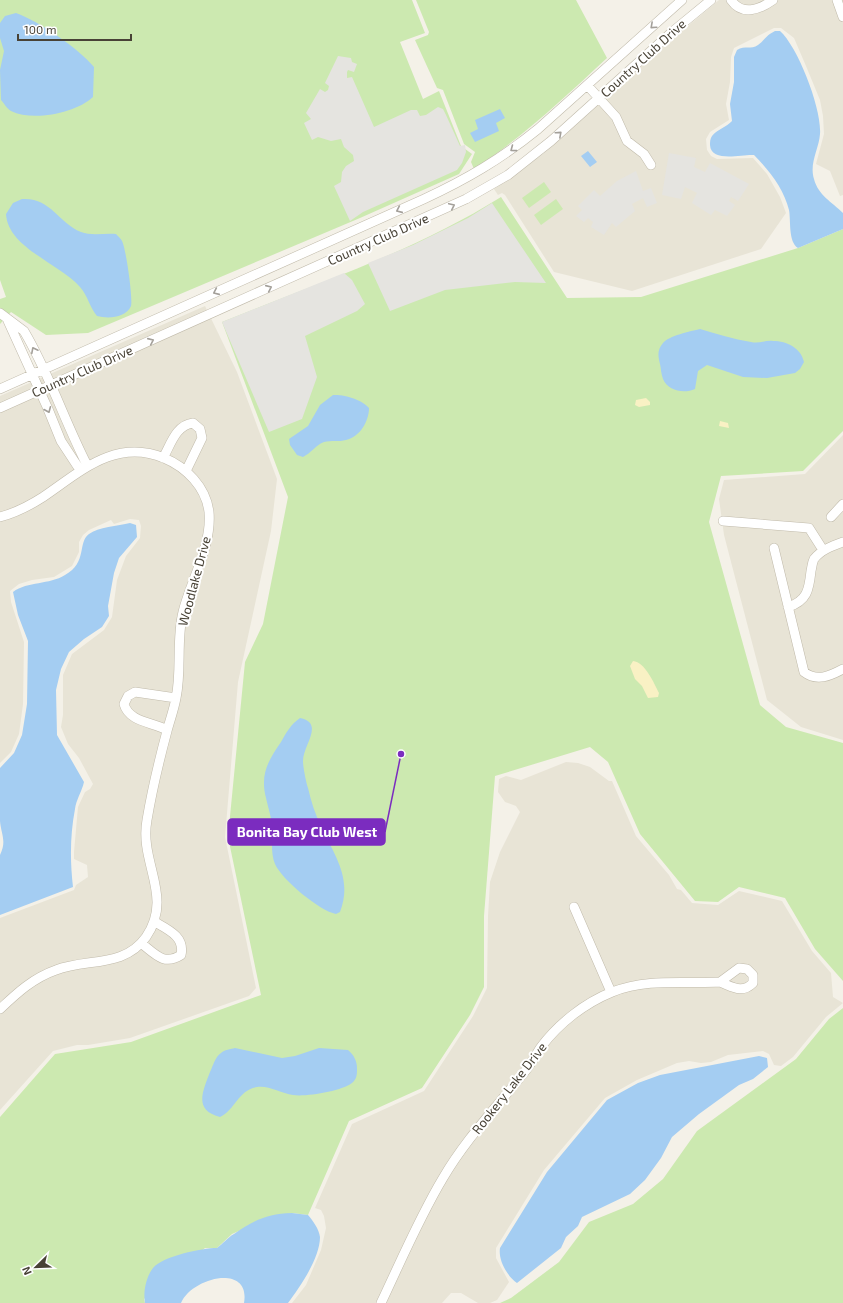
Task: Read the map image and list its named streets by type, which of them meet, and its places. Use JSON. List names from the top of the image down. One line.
{"streets":{"street":["Country Club Drive","Woodlake Drive","Rookery Lake Drive"]},"places":["Bonita Bay Club West"],"scale_bar":"100 m","north":"bottom left"}
